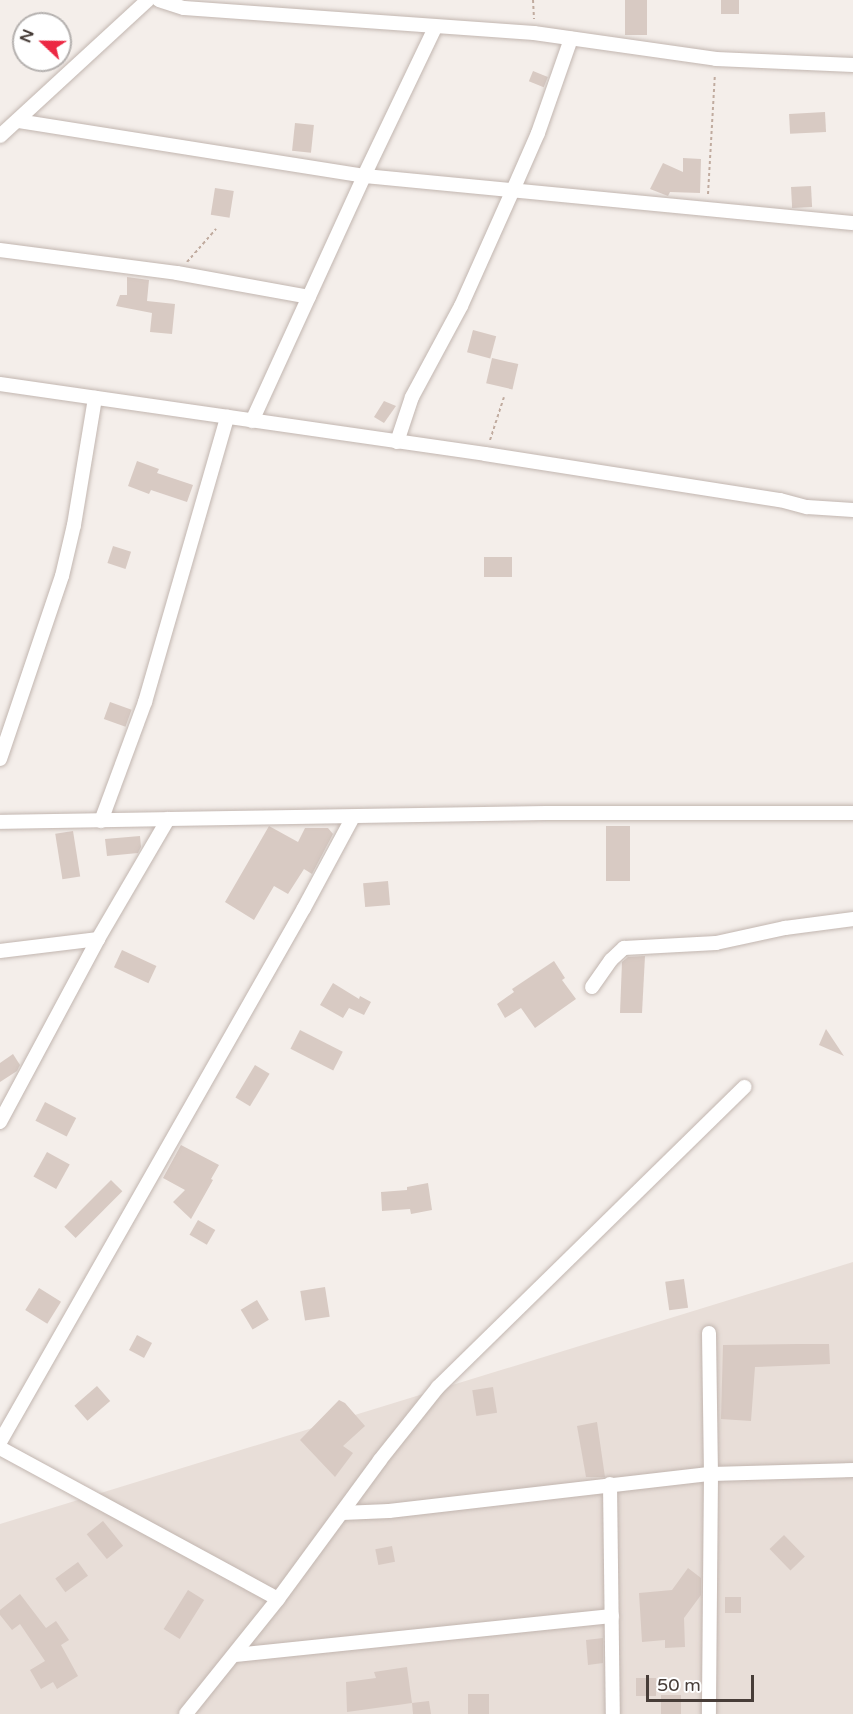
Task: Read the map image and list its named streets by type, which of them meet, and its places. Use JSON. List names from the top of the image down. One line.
{"scale_bar":"50 m","north":"left"}
